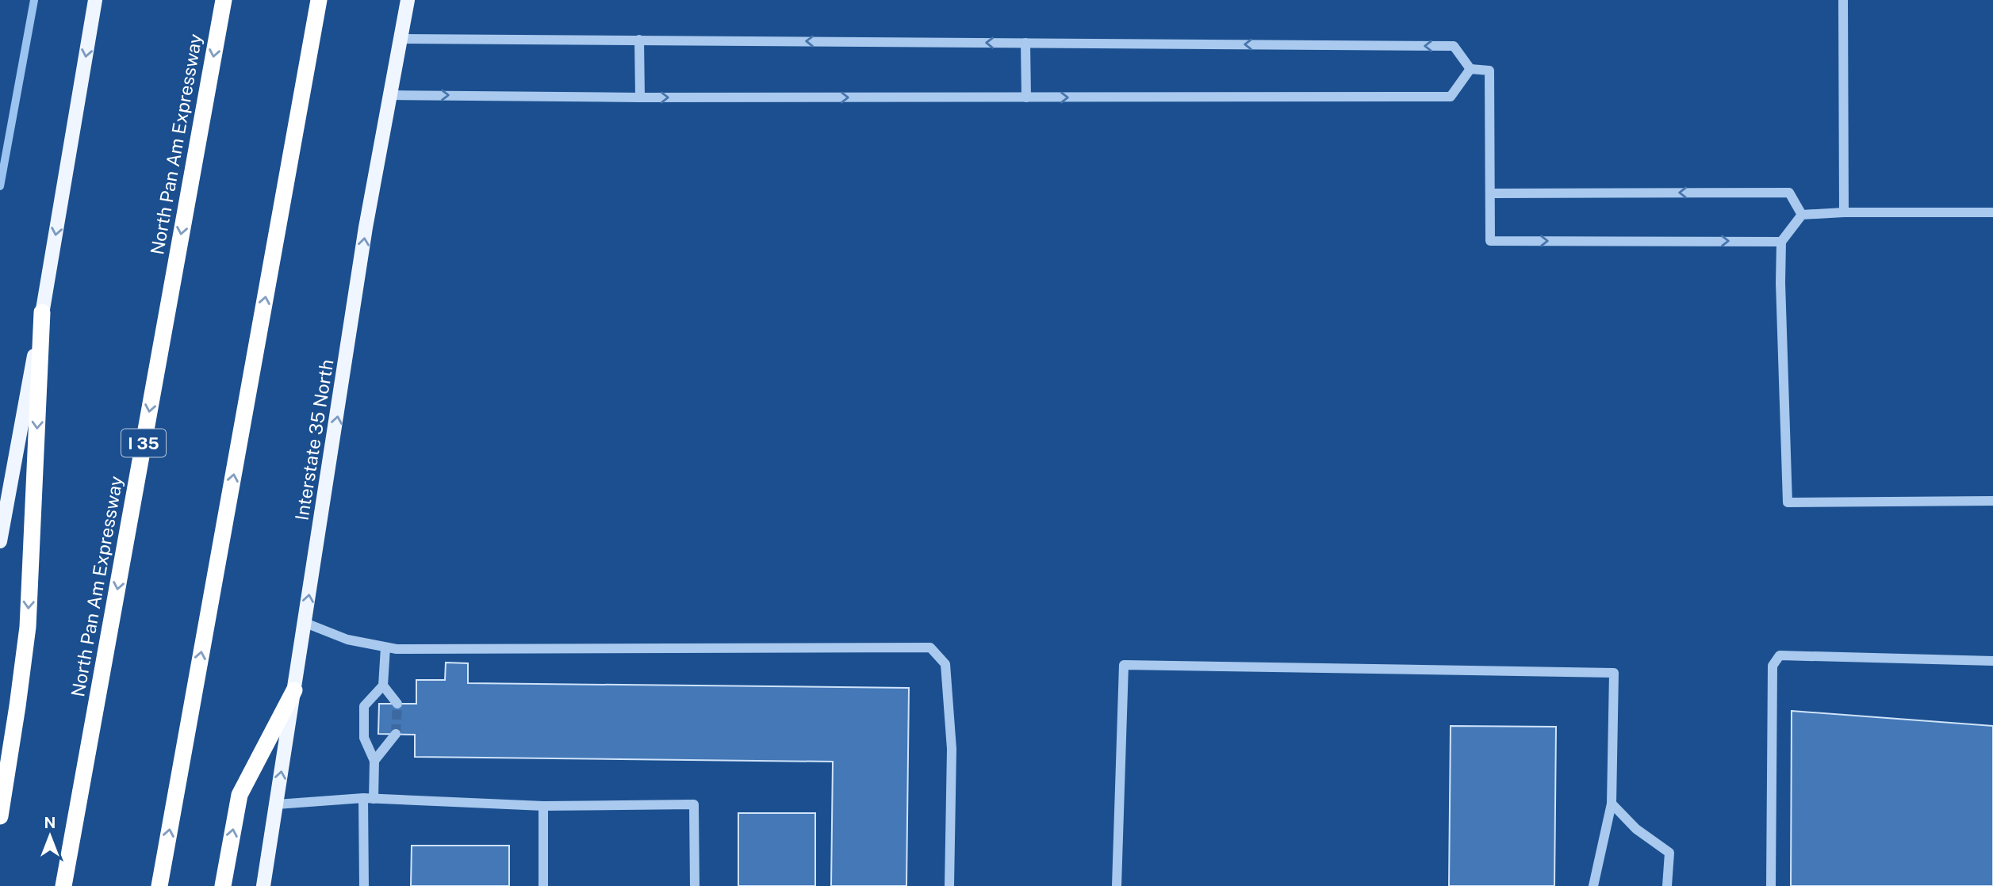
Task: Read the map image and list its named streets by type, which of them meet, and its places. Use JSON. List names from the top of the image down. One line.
{"streets":{"highway":["North Pan Am Expressway","I 35"],"main road":["Interstate 35 North"]},"one_way":["Interstate 35 North"],"north":"top"}
